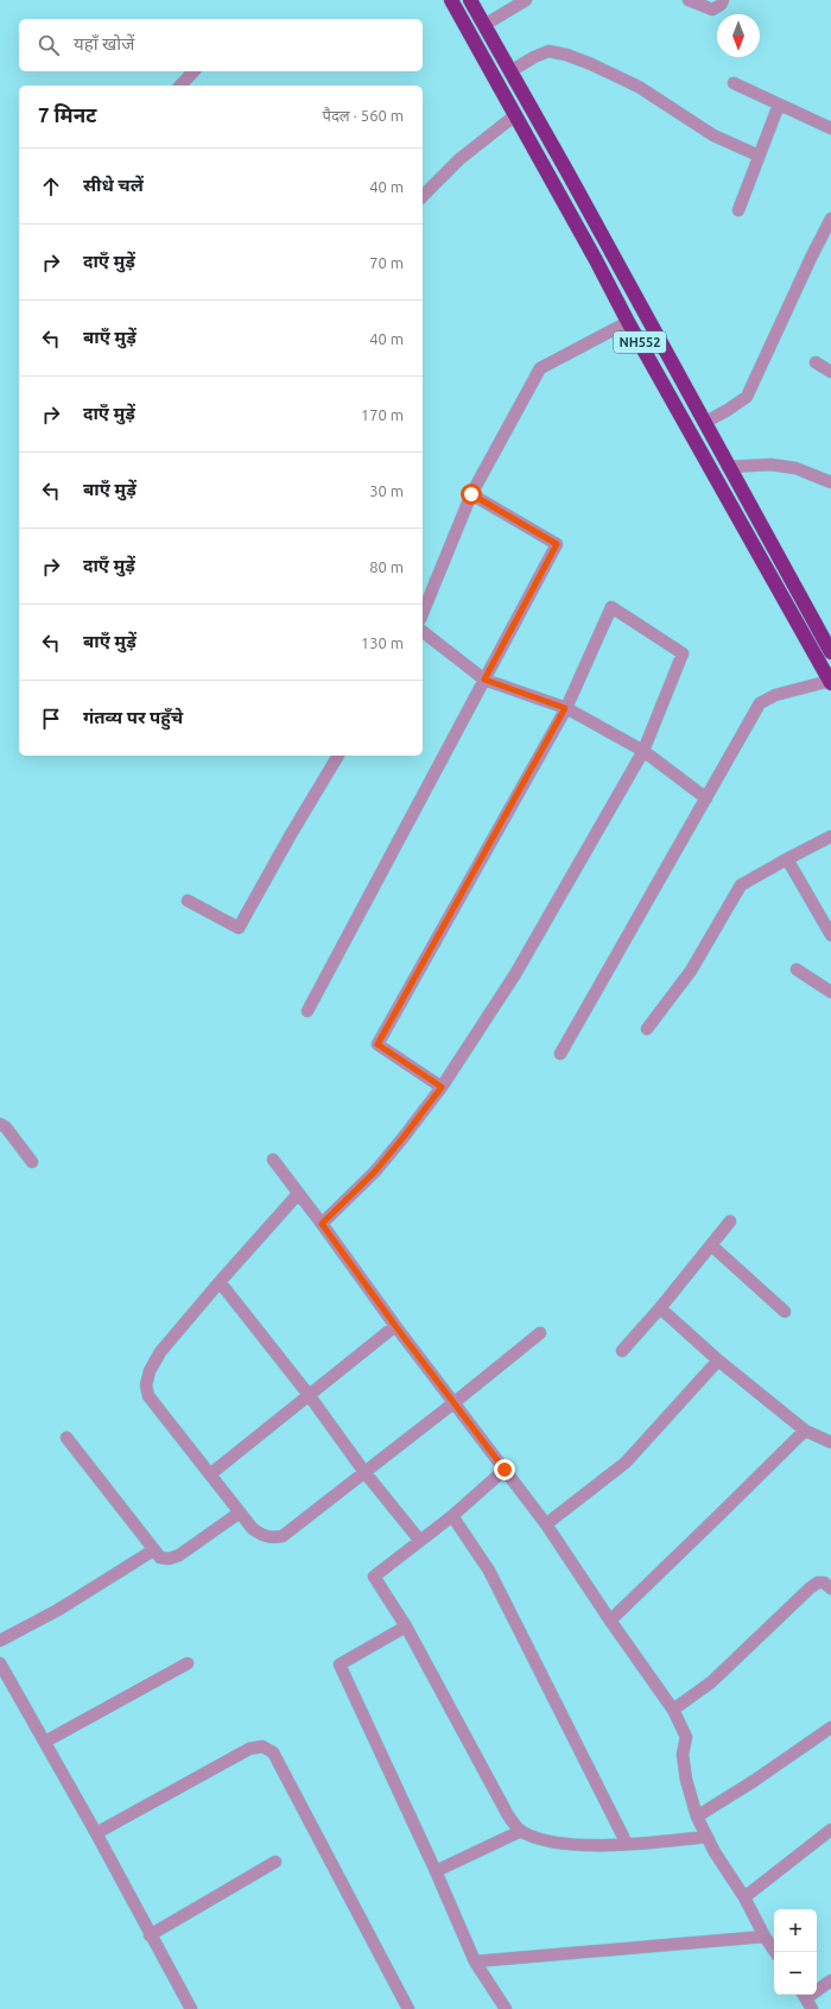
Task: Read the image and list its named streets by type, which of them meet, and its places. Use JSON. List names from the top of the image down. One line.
{"streets":{"highway":["NH552"]},"north":"bottom","page":{"search":"यहाँ खोजें","heading":["7 मिनट","पैदल · 560 m"],"list":[["सीधे चलें","40 m"],["दाएँ मुड़ें","70 m"],["बाएँ मुड़ें","40 m"],["दाएँ मुड़ें","170 m"],["बाएँ मुड़ें","30 m"],["दाएँ मुड़ें","80 m"],["बाएँ मुड़ें","130 m"],"गंतव्य पर पहुँचे"],"map_buttons":["+","−"]}}
